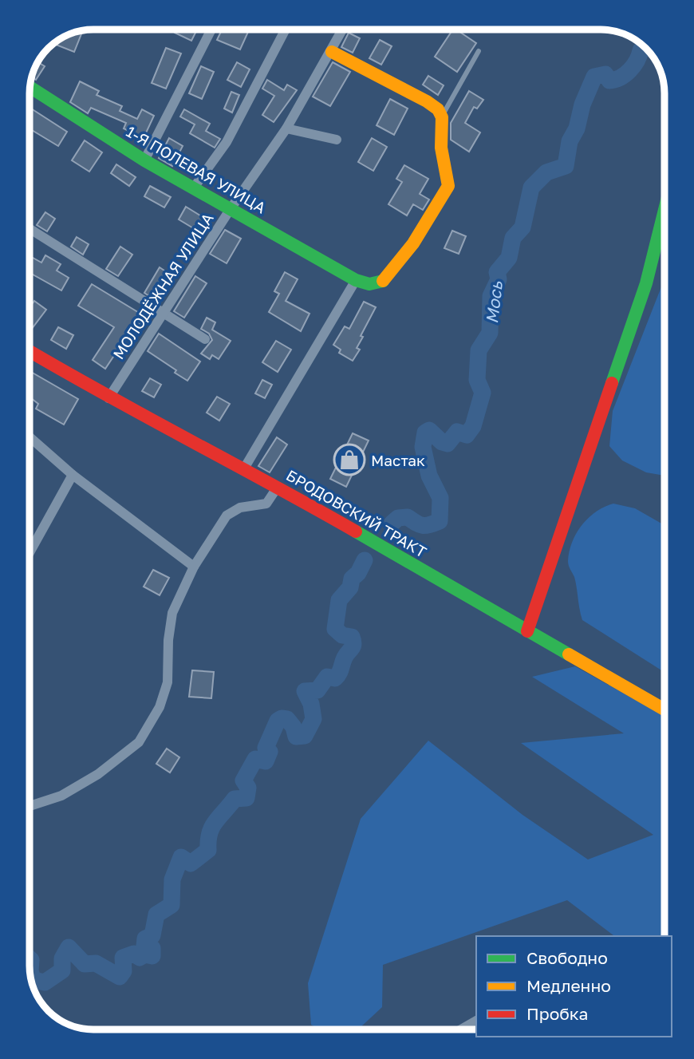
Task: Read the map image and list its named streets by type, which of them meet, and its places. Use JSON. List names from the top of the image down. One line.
{"streets":{"street":["1-Я ПОЛЕВАЯ УЛИЦА","МОЛОДЁЖНАЯ УЛИЦА","БРОДОВСКИЙ ТРАКТ"]},"crossings":[["1-Я ПОЛЕВАЯ УЛИЦА","МОЛОДЁЖНАЯ УЛИЦА"],["МОЛОДЁЖНАЯ УЛИЦА","БРОДОВСКИЙ ТРАКТ"]],"water":["Мось"],"places":{"shop":["Мастак"]},"legend":["Свободно","Медленно","Пробка"]}
